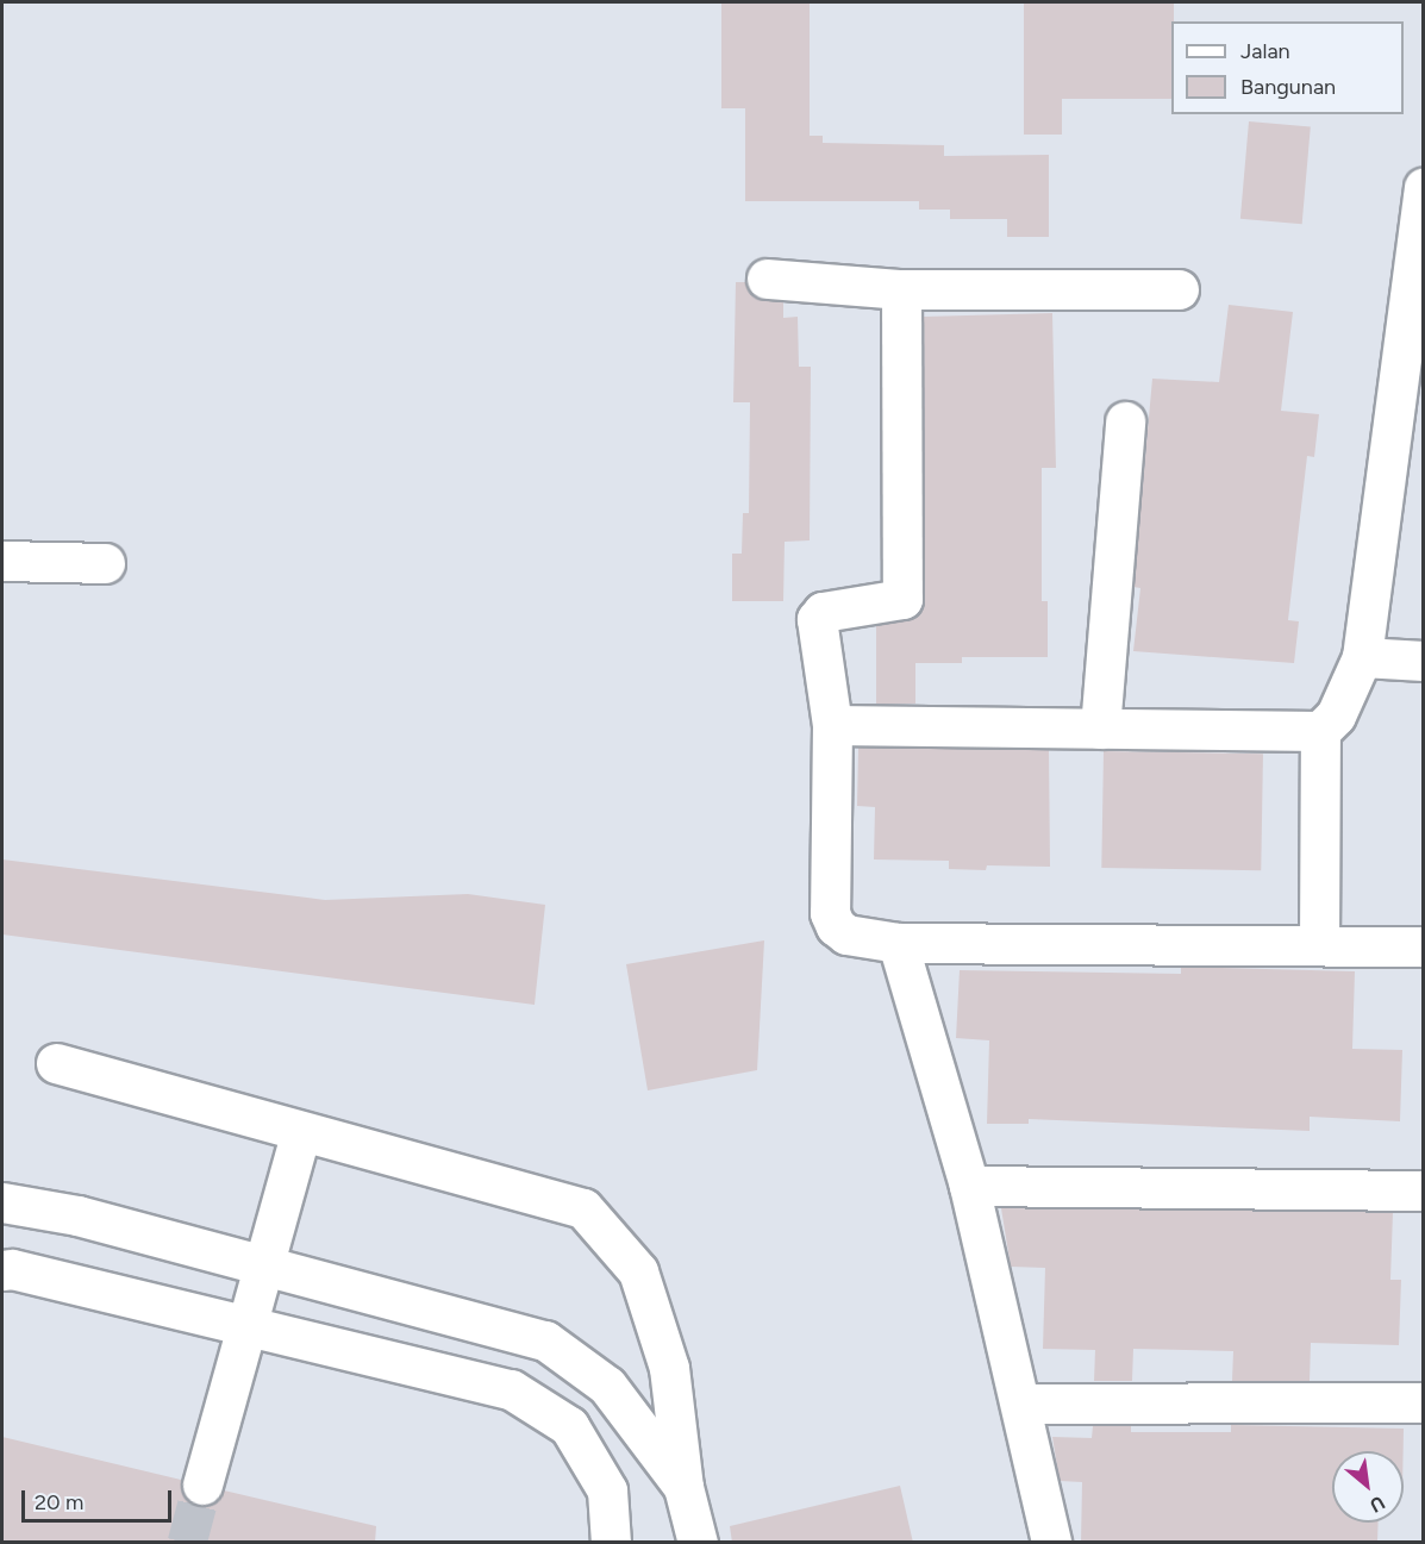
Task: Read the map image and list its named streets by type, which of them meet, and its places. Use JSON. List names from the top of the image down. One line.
{"legend":["Jalan","Bangunan"],"scale_bar":"20 m","north":"bottom right"}
